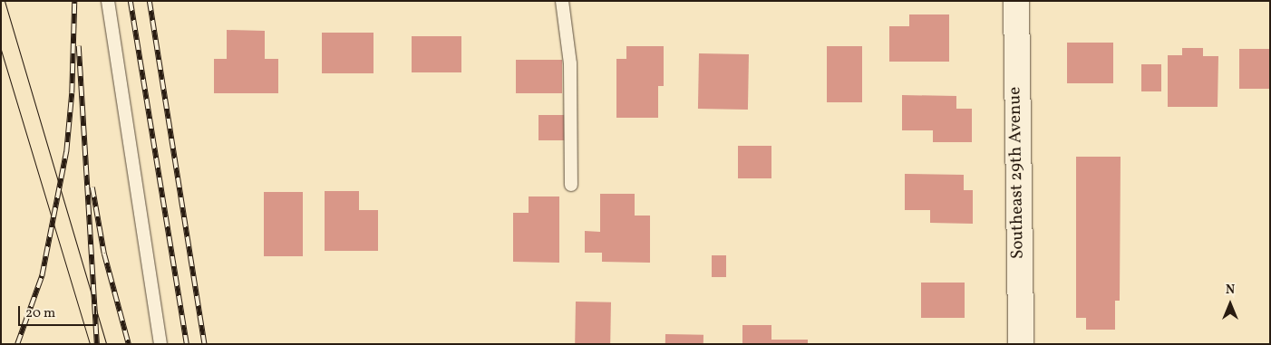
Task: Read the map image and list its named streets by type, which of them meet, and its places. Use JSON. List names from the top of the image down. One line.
{"streets":{"street":["Southeast 29th Avenue"]},"scale_bar":"20 m","north":"top"}
